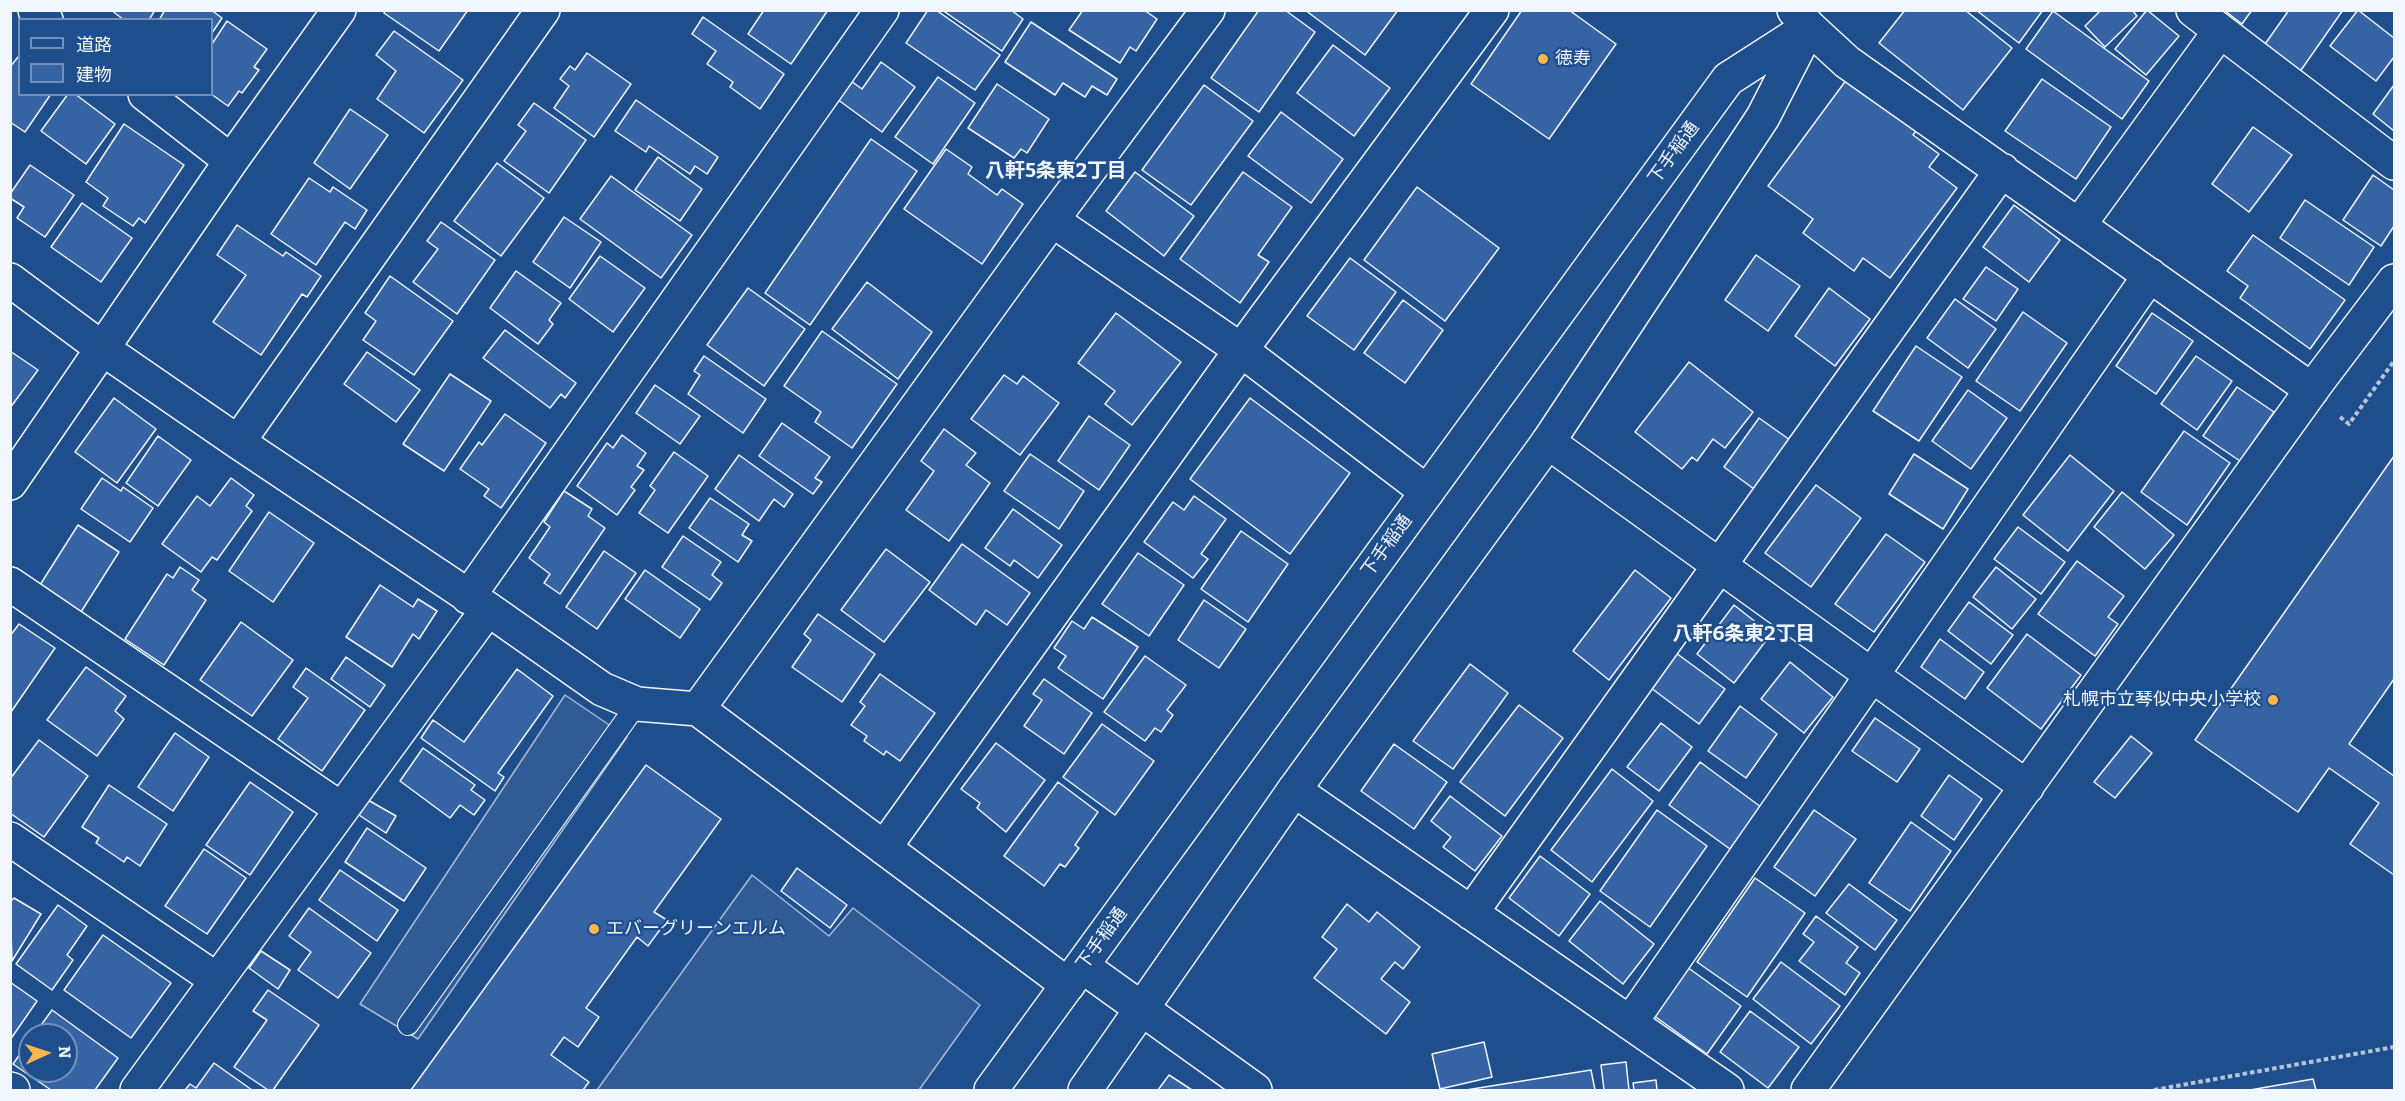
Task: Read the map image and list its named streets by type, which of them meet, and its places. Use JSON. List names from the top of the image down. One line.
{"streets":{"street":["下手稲通"]},"districts":["八軒5条東2丁目","八軒6条東2丁目"],"places":["徳寿","札幌市立琴似中央小学校","エバーグリーンエルム"],"legend":["道路","建物"],"north":"right"}
